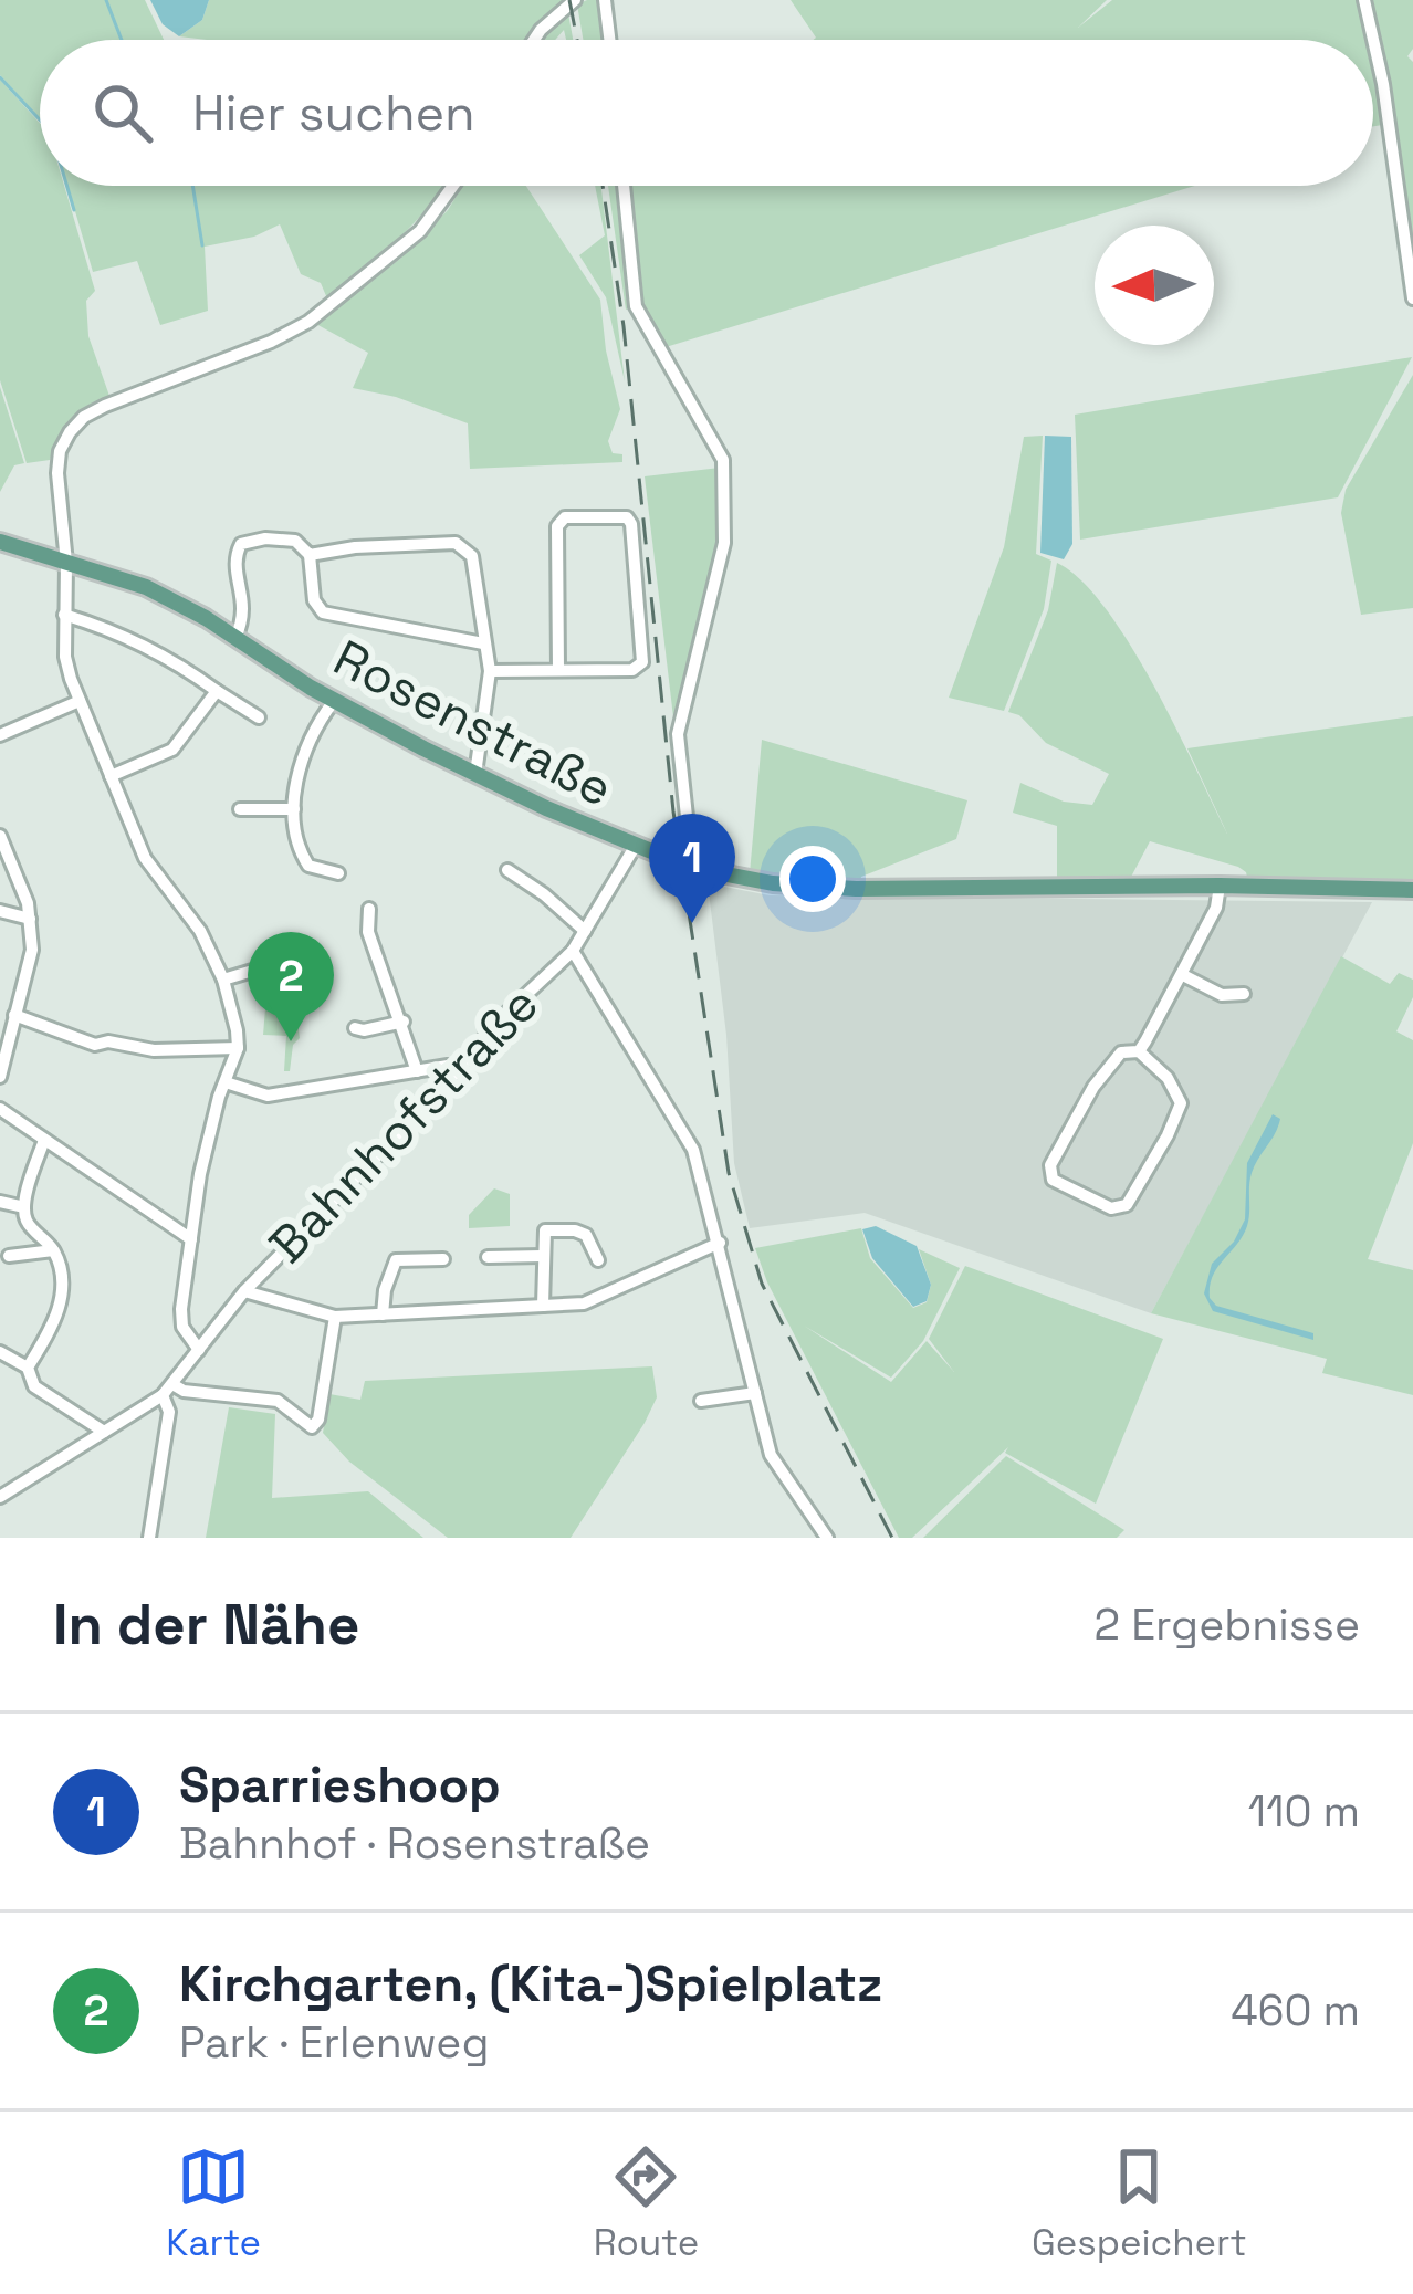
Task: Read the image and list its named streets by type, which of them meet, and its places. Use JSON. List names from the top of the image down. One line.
{"streets":{"main road":["Rosenstraße"],"street":["Bahnhofstraße"]},"crossings":[["Rosenstraße","Bahnhofstraße"]],"north":"left","page":{"search":"Hier suchen","pins":["1","2"],"heading":["In der Nähe","2 Ergebnisse"],"list":[{"mark":"1","name":"Sparrieshoop","note":"Bahnhof · Rosenstraße","value":"110 m"},{"mark":"2","name":"Kirchgarten, (Kita-)Spielplatz","note":"Park · Erlenweg","value":"460 m"}],"nav":["Karte","Route","Gespeichert"]}}
